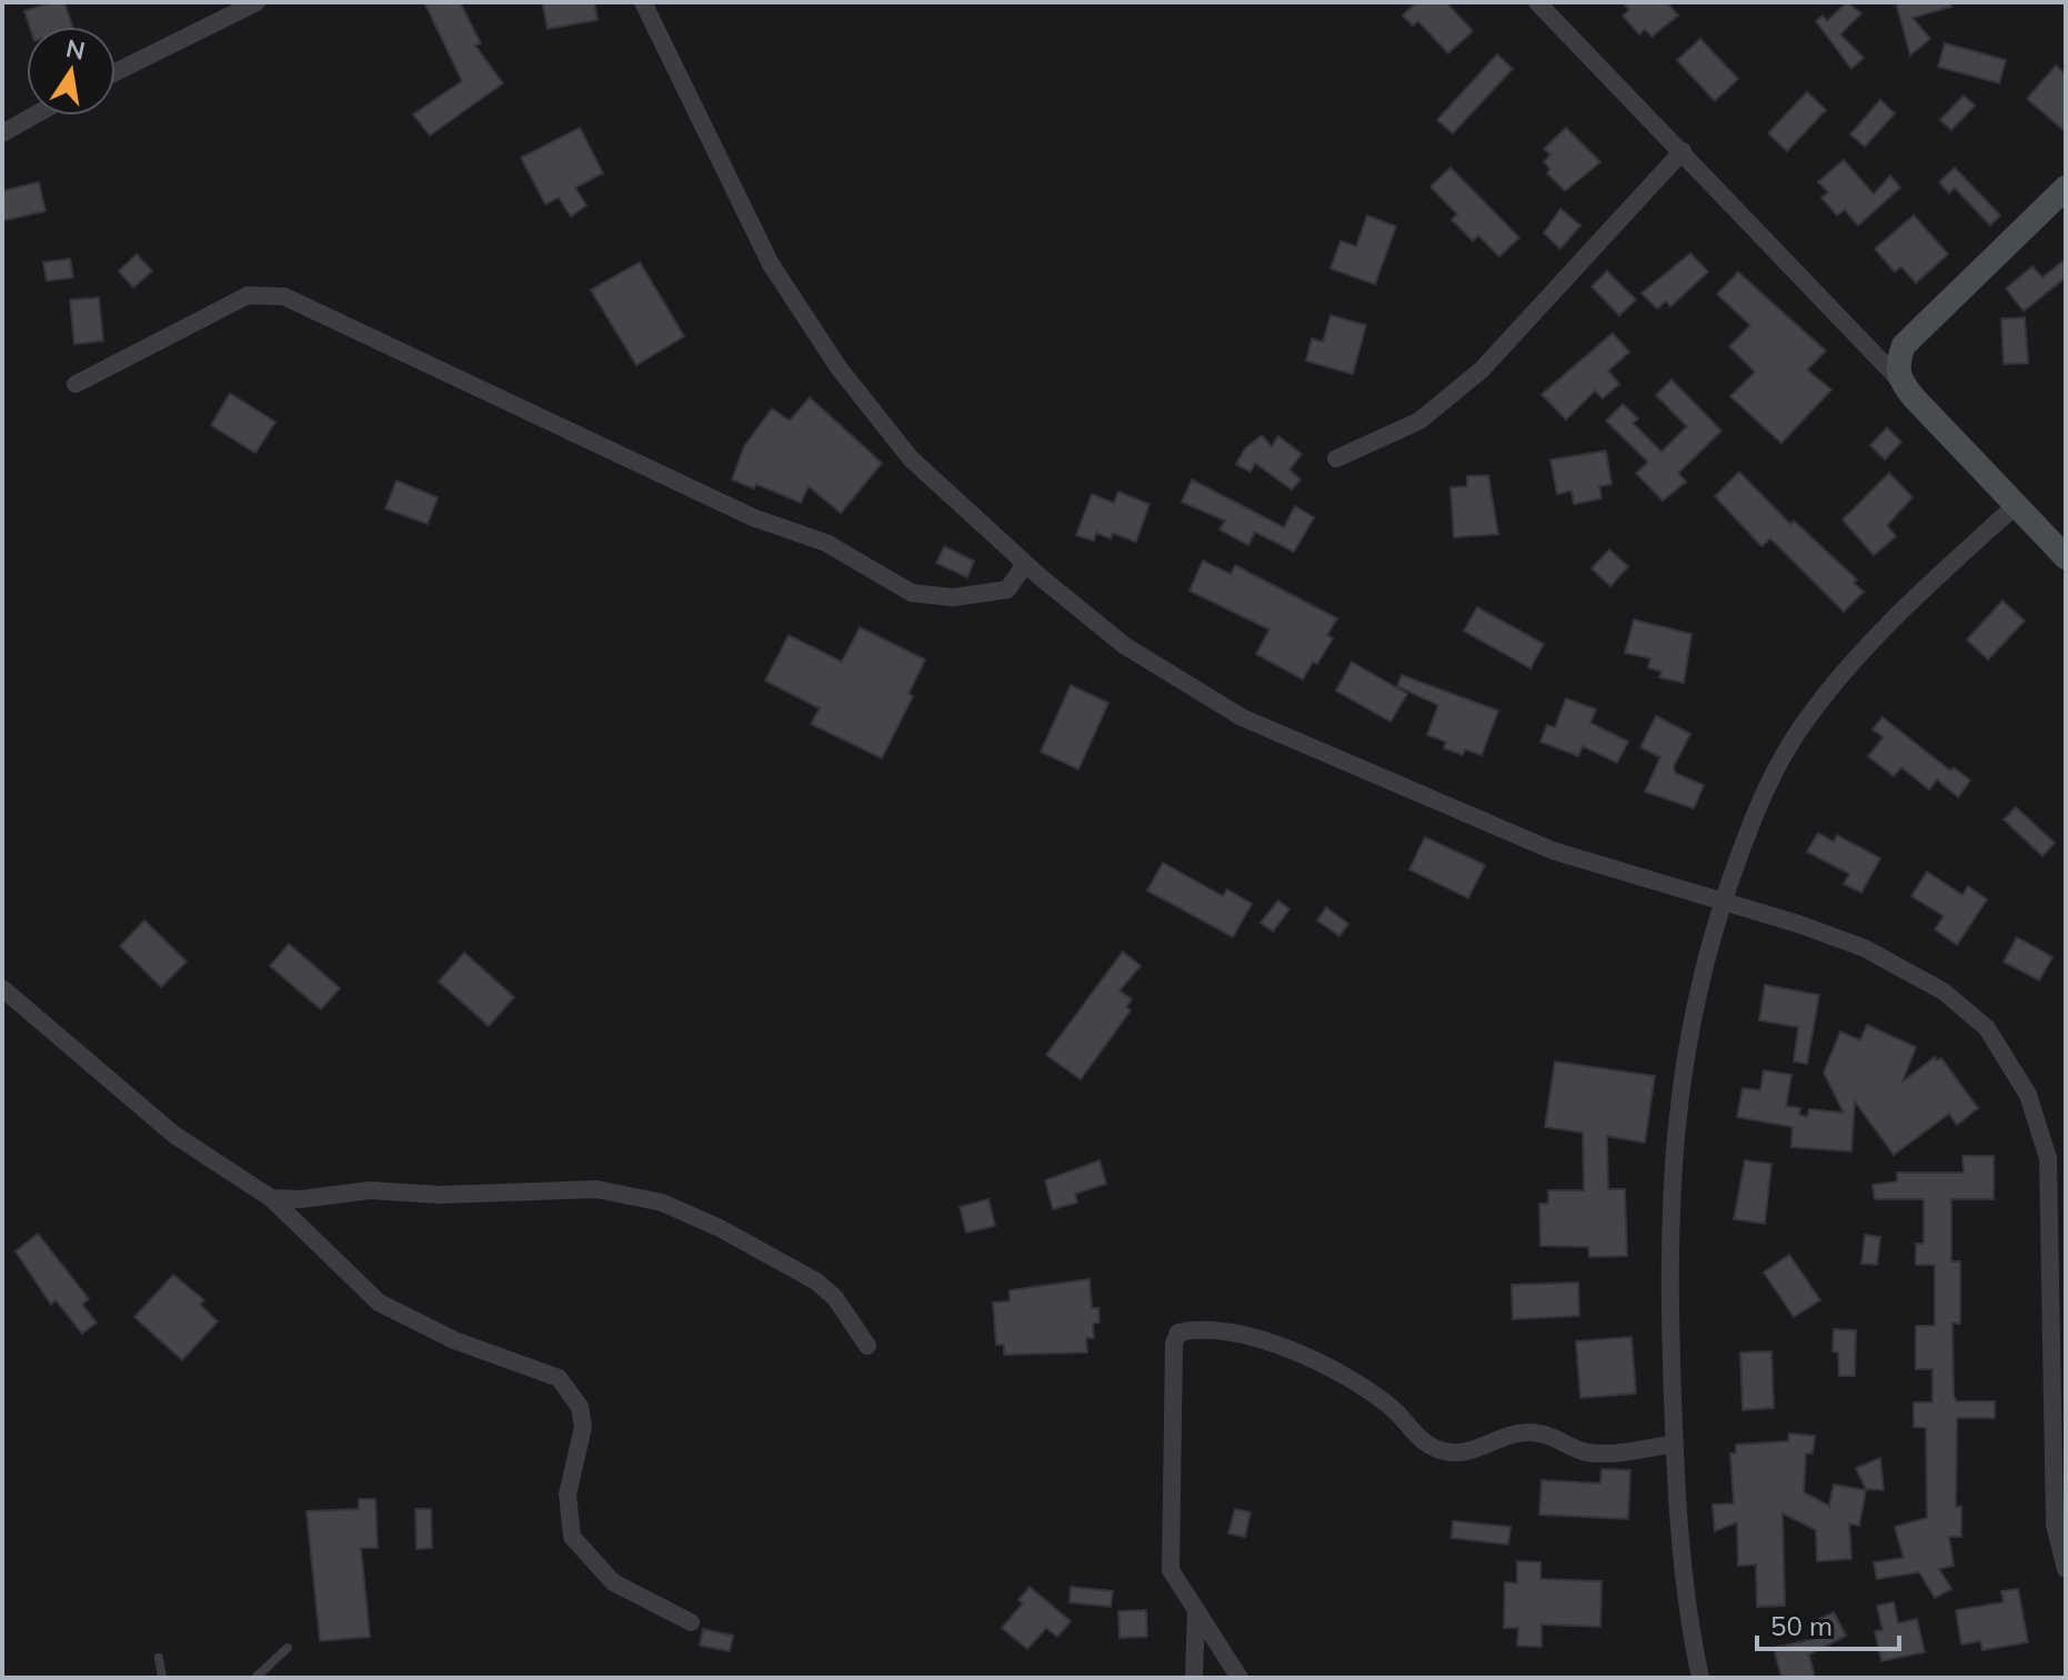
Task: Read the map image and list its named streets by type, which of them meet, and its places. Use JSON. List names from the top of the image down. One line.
{"scale_bar":"50 m","north":"top"}
